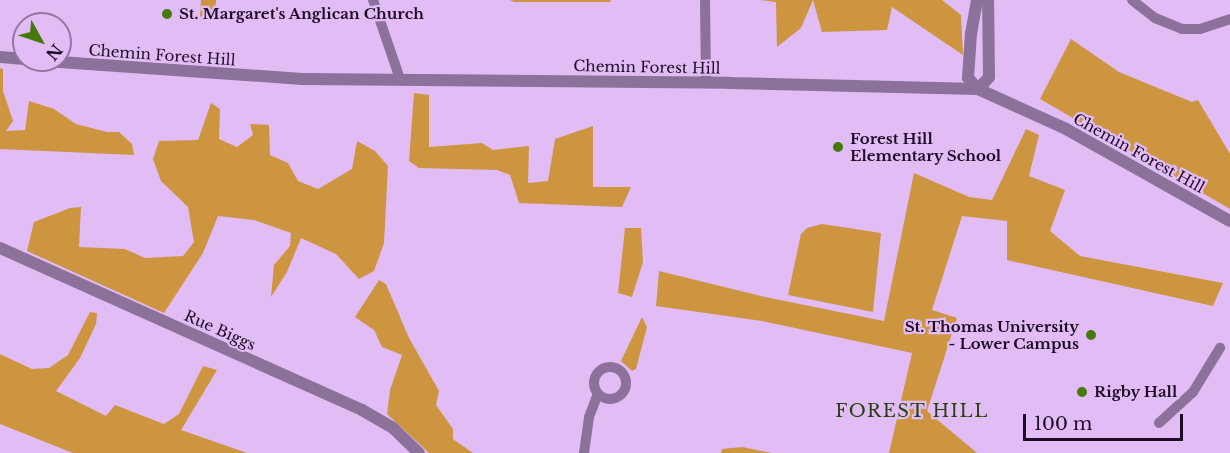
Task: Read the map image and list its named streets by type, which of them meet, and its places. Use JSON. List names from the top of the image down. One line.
{"streets":{"street":["Chemin Forest Hill","Rue Biggs"]},"districts":["FOREST HILL"],"places":["St. Margaret's Anglican Church","Forest Hill Elementary School","St. Thomas University - Lower Campus","Rigby Hall"],"scale_bar":"100 m","north":"bottom right"}
